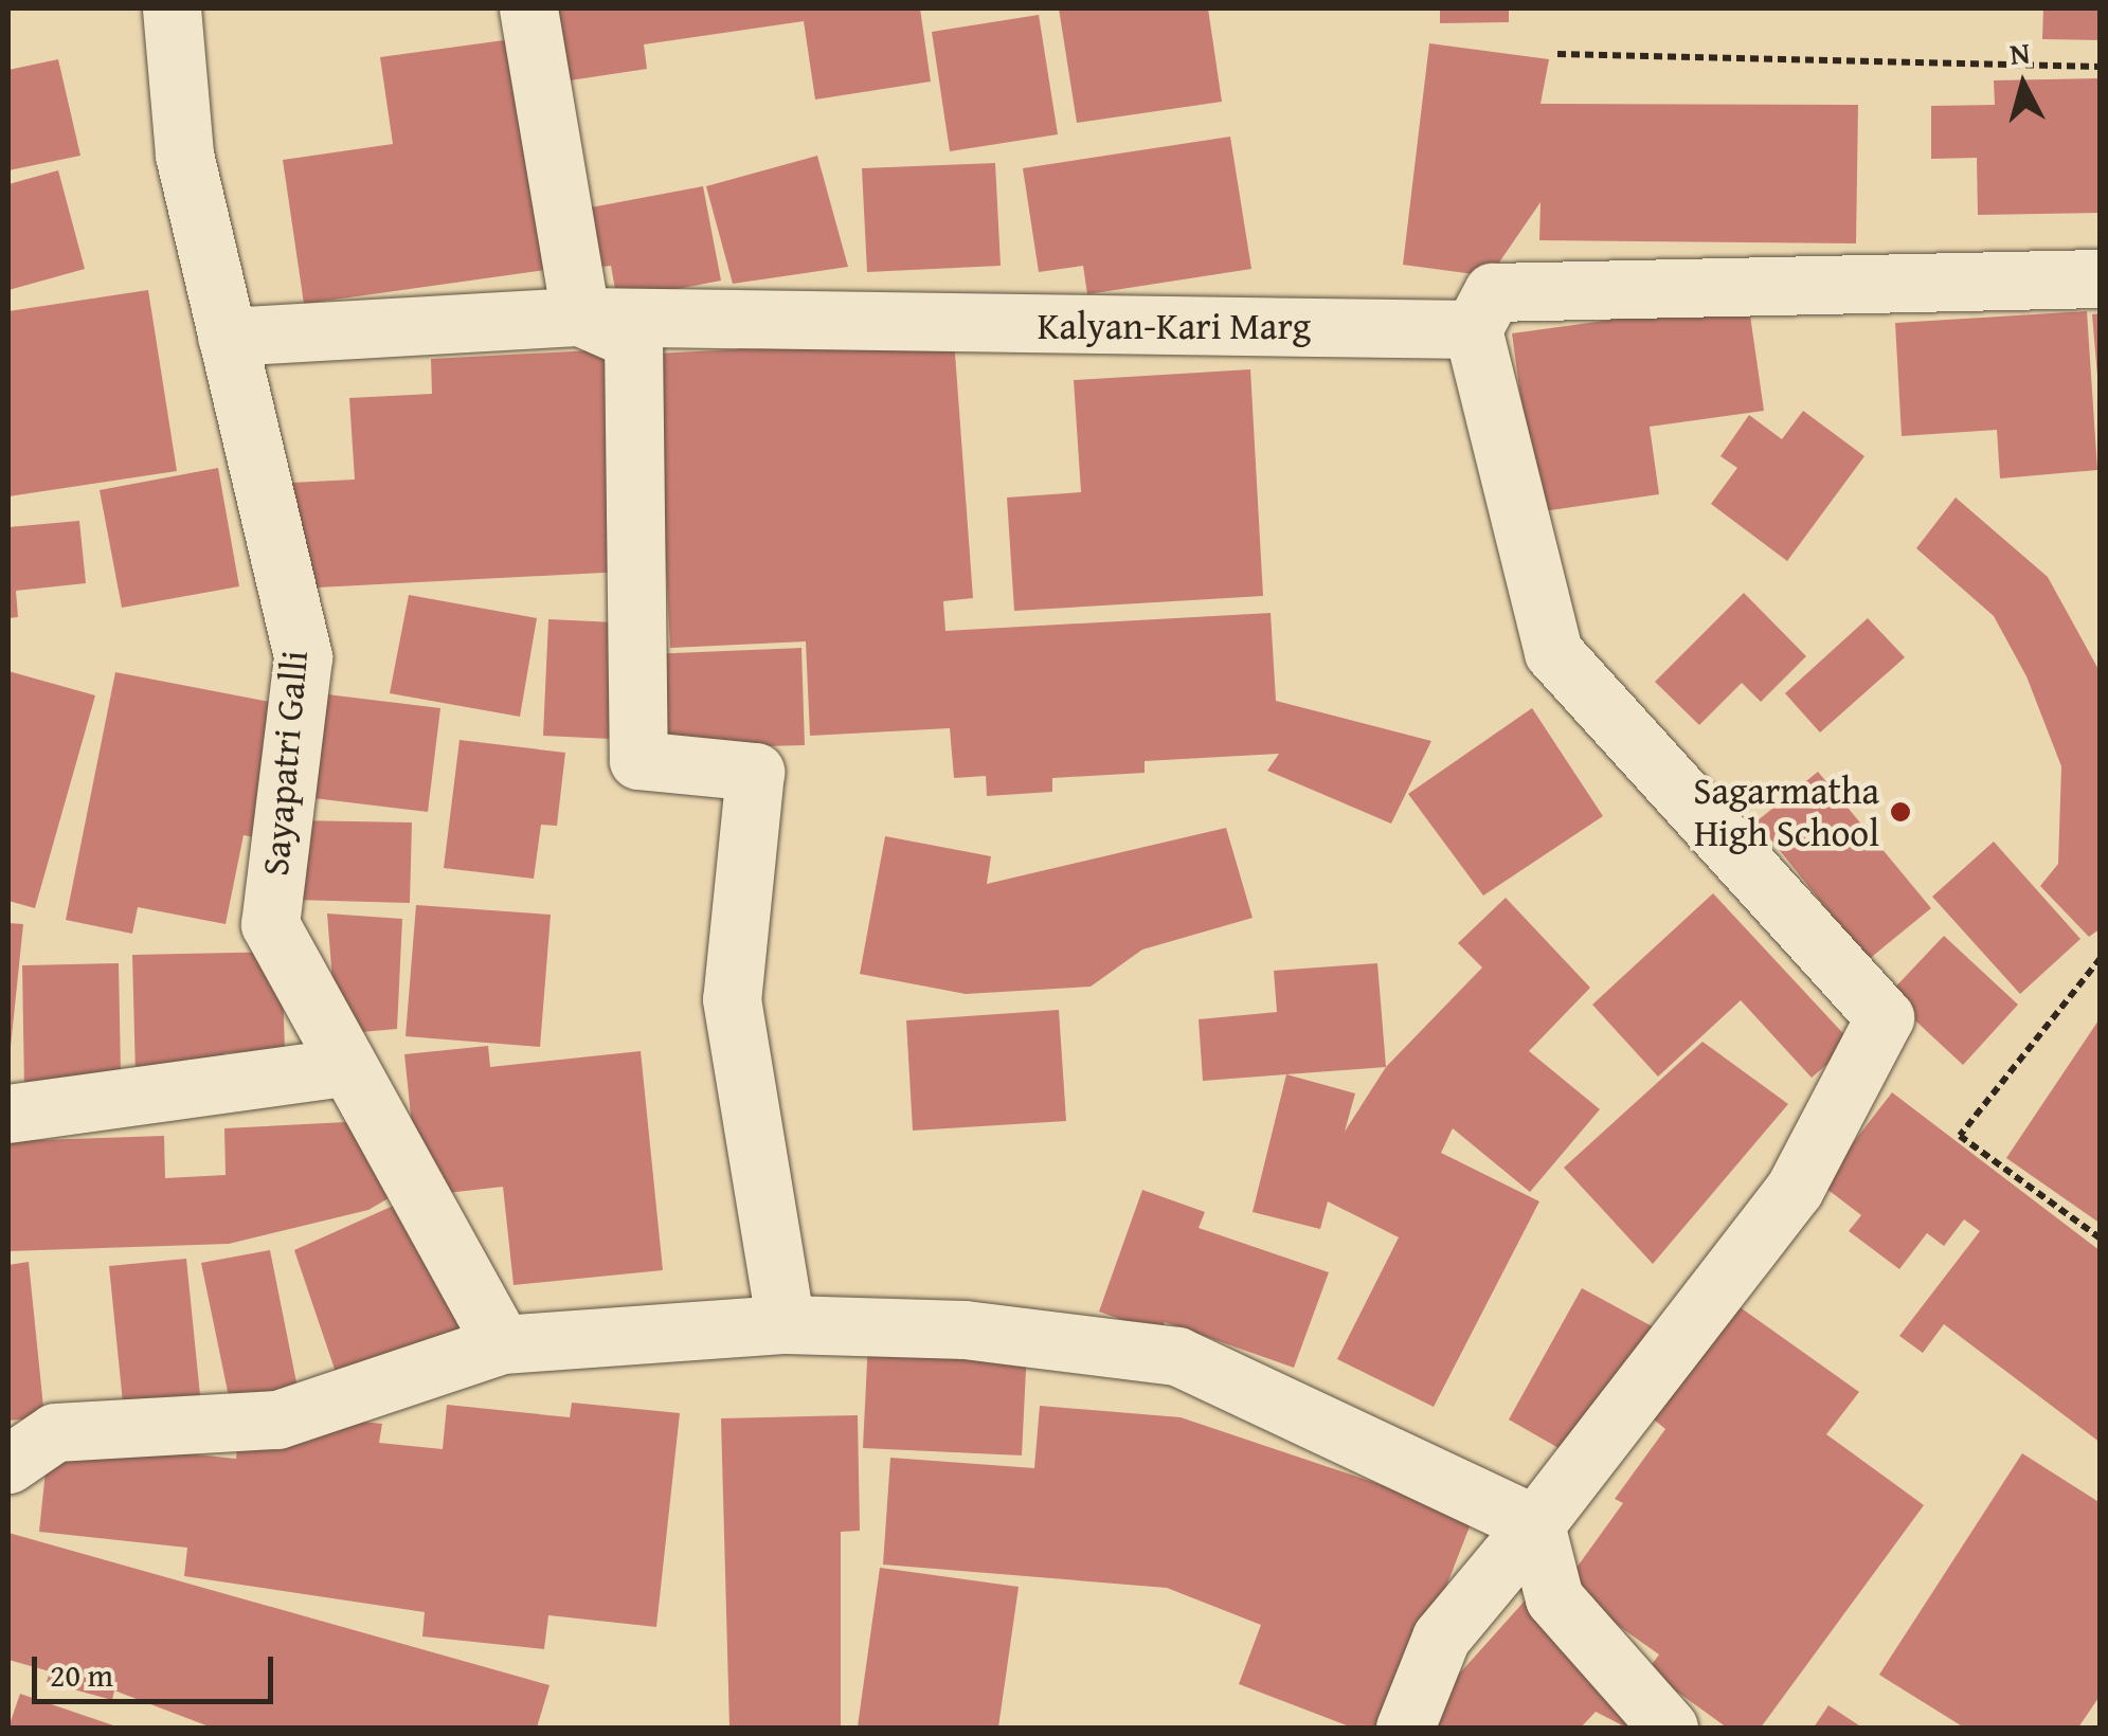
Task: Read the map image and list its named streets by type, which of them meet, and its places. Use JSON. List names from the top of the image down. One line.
{"streets":{"street":["Kalyan-Kari Marg","Sayapatri Galli"]},"crossings":[["Kalyan-Kari Marg","Sayapatri Galli"]],"places":["Sagarmatha High School"],"scale_bar":"20 m","north":"top"}
